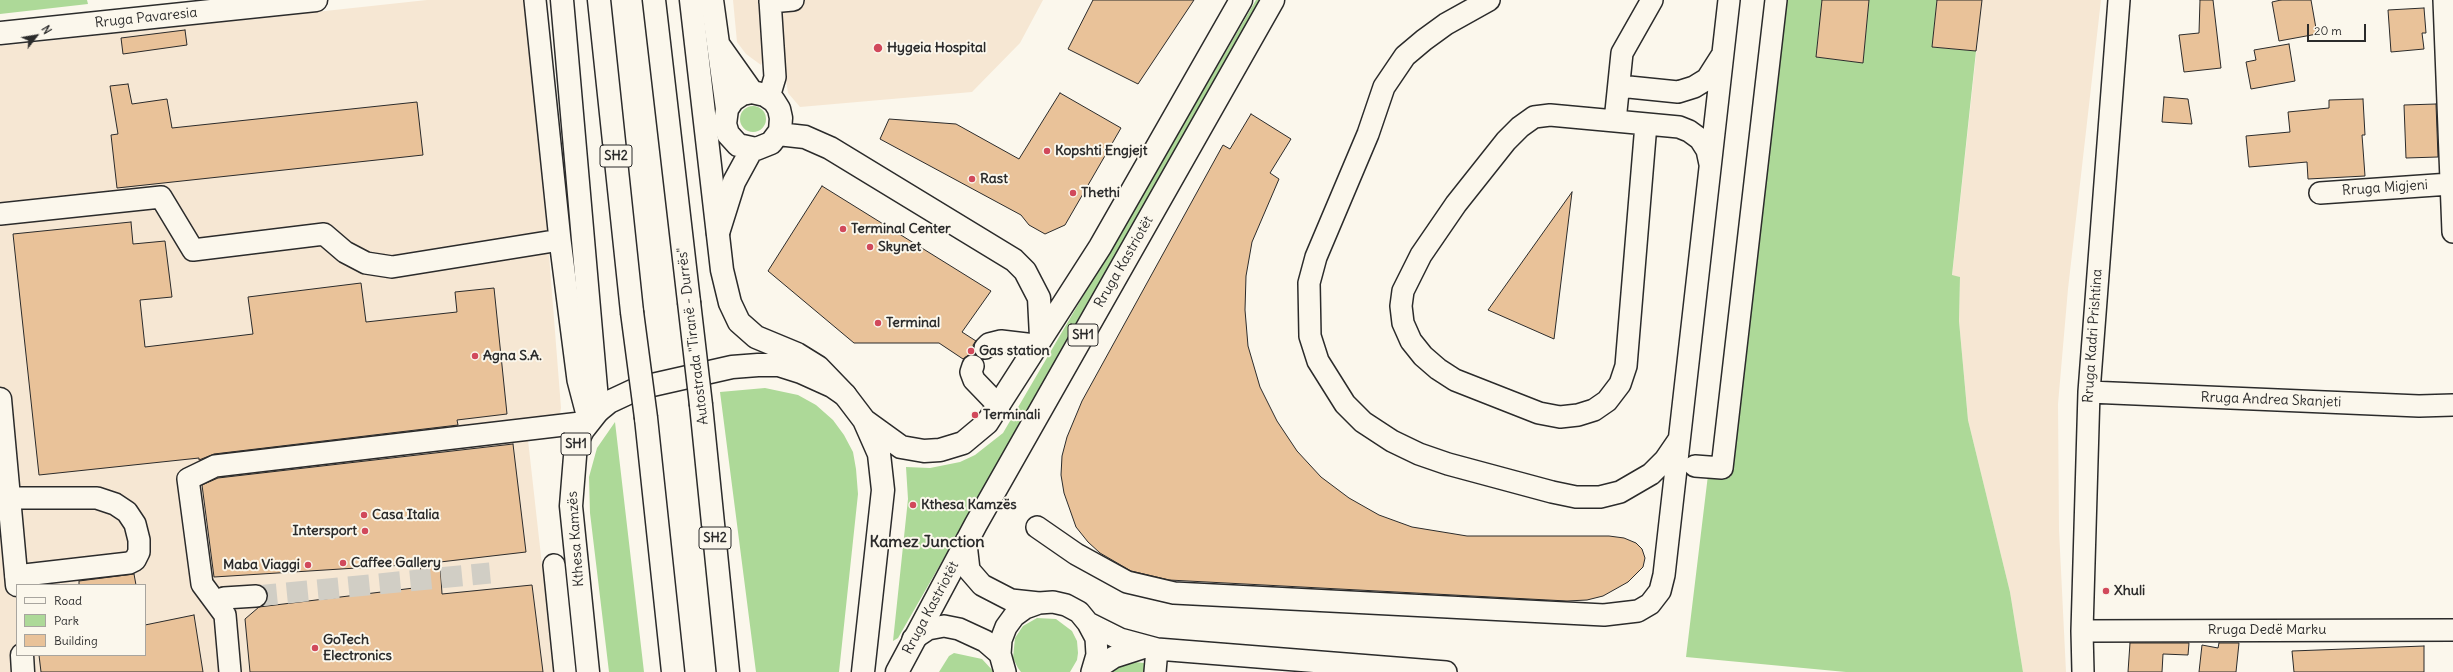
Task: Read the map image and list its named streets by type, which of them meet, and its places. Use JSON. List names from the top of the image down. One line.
{"streets":{"main road":["Rruga Pavaresia","SH2","Rruga Kastriotët","SH1","Autostrada \"Tiranë - Durrës\"","Kthesa Kamzës"],"street":["Rruga Migjeni","Rruga Kadri Prishtina","Rruga Andrea Skanjeti","Rruga Dedë Marku"]},"crossings":[["Rruga Kastriotët","Kthesa Kamzës"],["Rruga Kadri Prishtina","Rruga Andrea Skanjeti"],["Rruga Kadri Prishtina","Rruga Dedë Marku"]],"districts":["Kamez Junction"],"places":["Hygeia Hospital","Kopshti Engjejt","Rast","Thethi","Terminal Center","Skynet","Terminal","Gas station","Agna S.A.","Terminali","Kthesa Kamzës","Casa Italia","Intersport","Caffee Gallery","Maba Viaggi","Xhuli","GoTech Electronics"],"legend":["Road","Park","Building"],"scale_bar":"20 m","north":"top right"}
